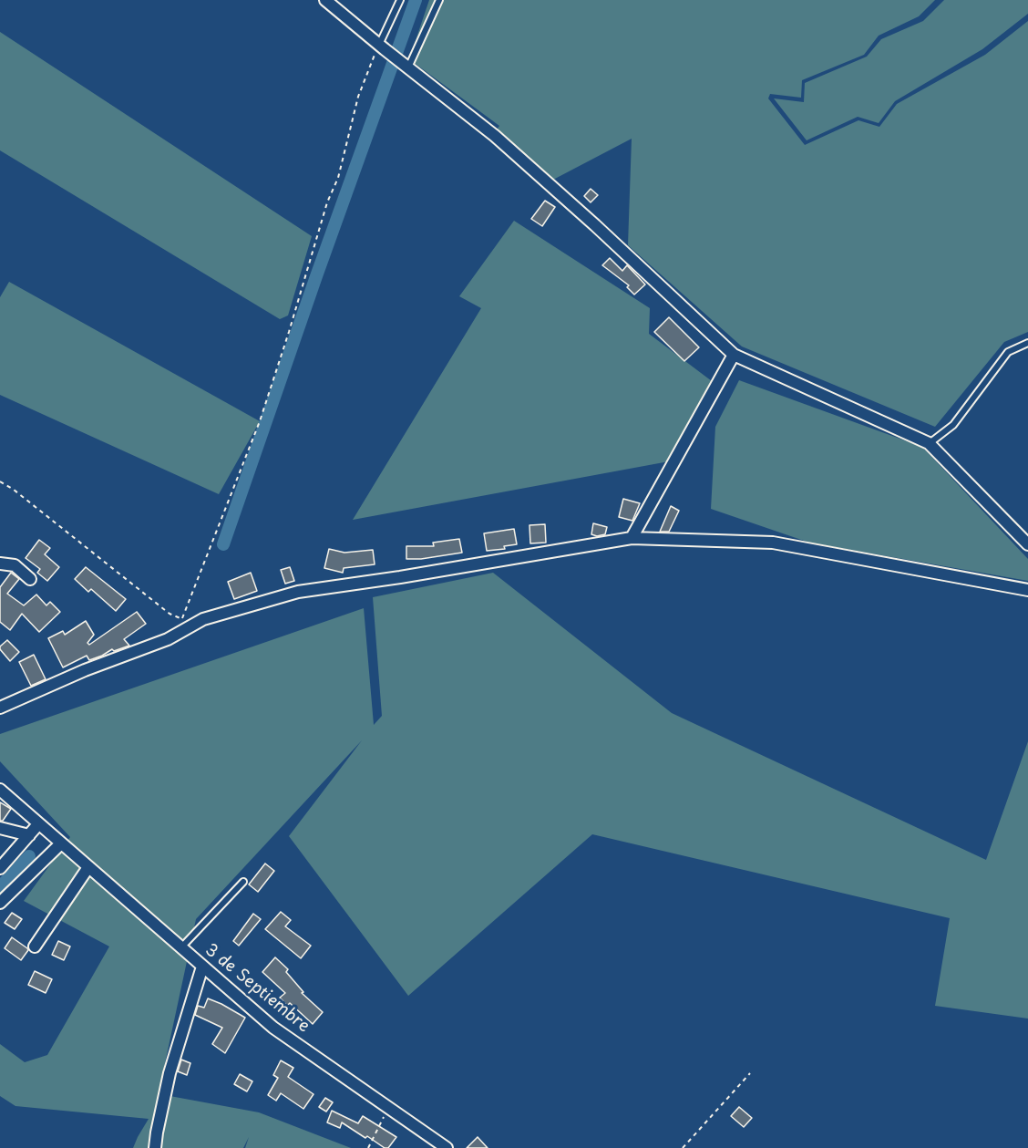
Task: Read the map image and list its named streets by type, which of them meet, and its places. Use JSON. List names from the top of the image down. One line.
{"streets":{"street":["3 de Septiembre"]}}
